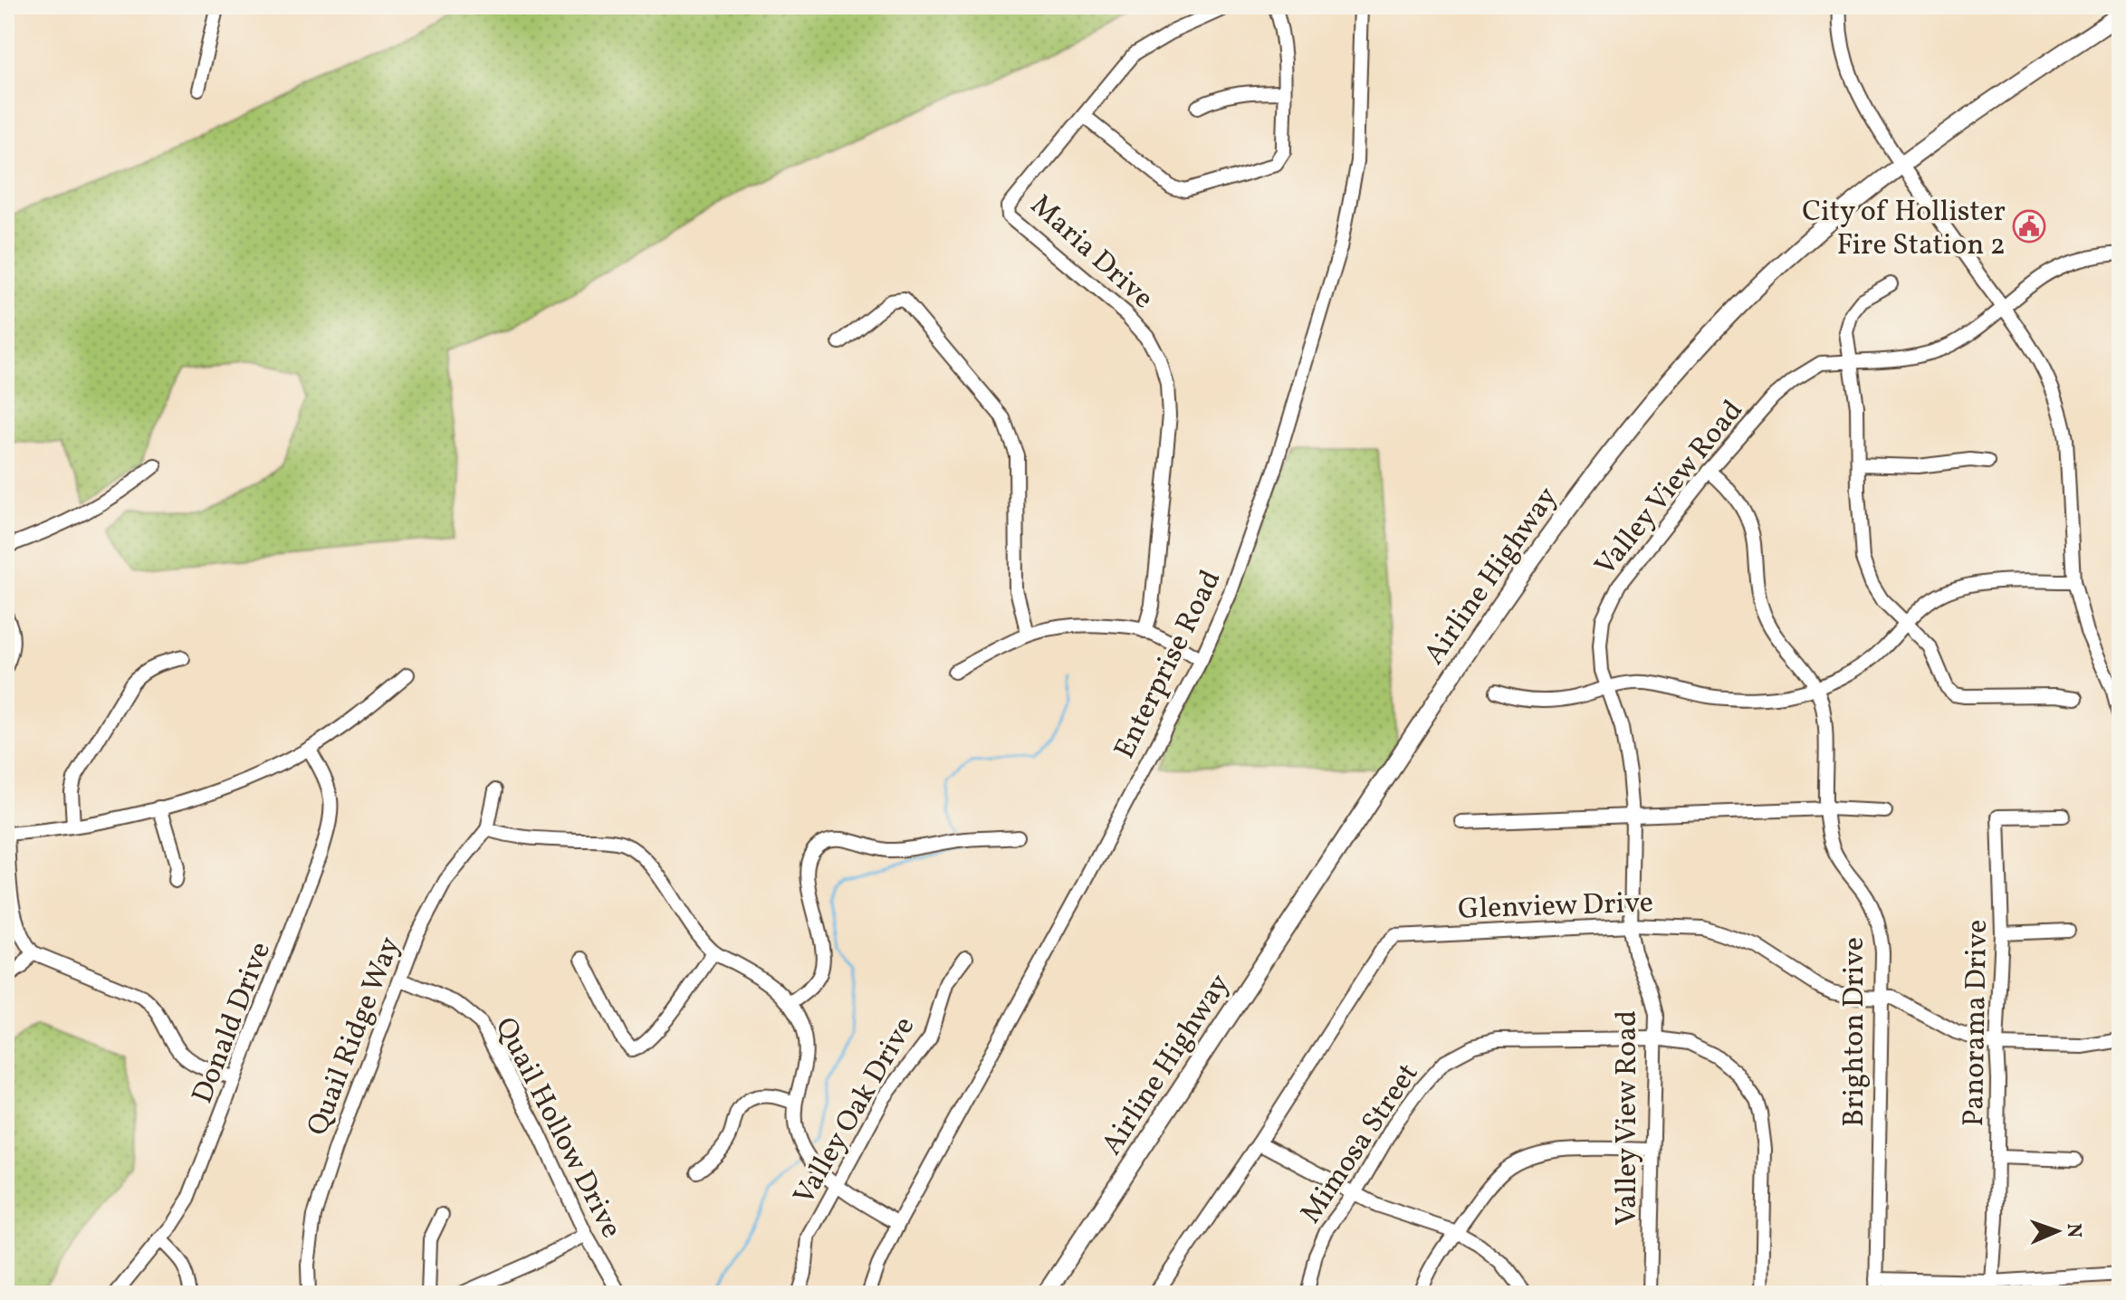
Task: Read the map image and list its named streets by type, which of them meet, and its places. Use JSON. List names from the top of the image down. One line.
{"streets":{"main road":["Airline Highway"],"street":["Maria Drive","Valley View Road","Enterprise Road","Glenview Drive","Donald Drive","Panorama Drive","Brighton Drive","Quail Ridge Way","Valley Oak Drive","Quail Hollow Drive","Mimosa Street"]},"crossings":[["Valley View Road","Glenview Drive"],["Valley View Road","Brighton Drive"],["Valley View Road","Mimosa Street"],["Glenview Drive","Panorama Drive"],["Glenview Drive","Brighton Drive"],["Quail Ridge Way","Quail Hollow Drive"]],"places":{"public building":["City of Hollister Fire Station 2"]},"north":"right"}
